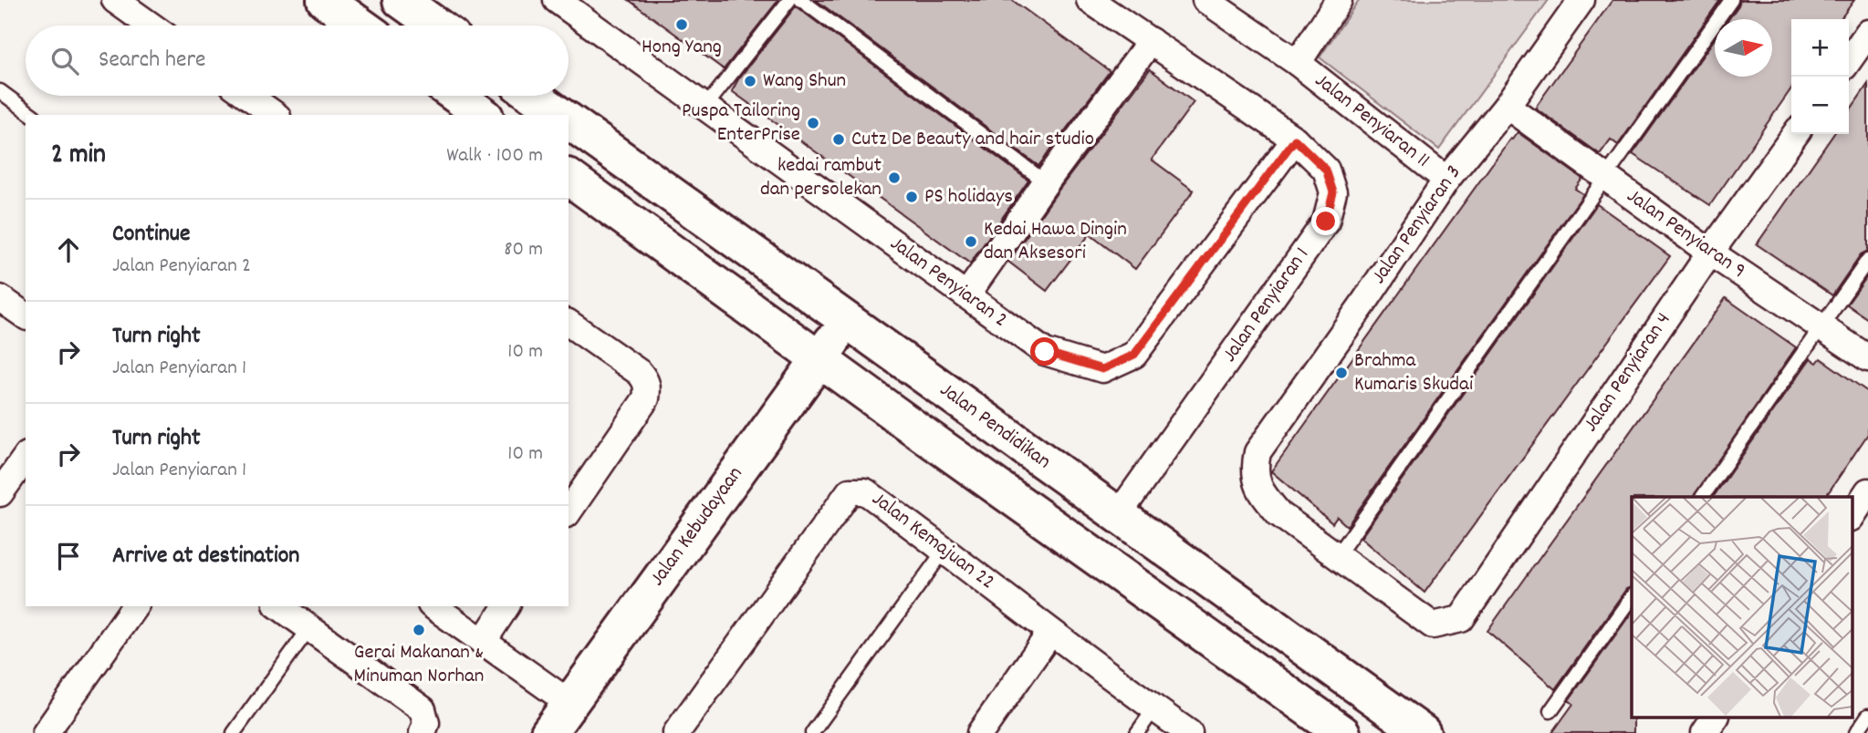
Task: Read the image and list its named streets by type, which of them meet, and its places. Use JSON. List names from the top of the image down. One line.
{"streets":{"main road":["Jalan Pendidikan","Jalan Kebudayaan"],"street":["Jalan Penyiaran 11","Jalan Penyiaran 3","Jalan Penyiaran 9","Jalan Penyiaran 2","Jalan Penyiaran 1","Jalan Penyiaran 4","Jalan Kemajuan 22"]},"crossings":[["Jalan Penyiaran 11","Jalan Penyiaran 3"],["Jalan Penyiaran 3","Jalan Penyiaran 9"],["Jalan Penyiaran 3","Jalan Penyiaran 4"],["Jalan Penyiaran 9","Jalan Penyiaran 4"],["Jalan Penyiaran 2","Jalan Penyiaran 1"],["Jalan Penyiaran 1","Jalan Pendidikan"],["Jalan Pendidikan","Jalan Kebudayaan"]],"places":["Hong Yang","Wang Shun","Puspa Tailoring EnterPrise","Cutz De Beauty and hair studio","kedai rambut dan persolekan","PS holidays","Kedai Hawa Dingin dan Aksesori","Brahma Kumaris Skudai","Gerai Makanan & Minuman Norhan"],"north":"right","page":{"map_buttons":["+","−"],"search":"Search here","heading":["2 min","Walk · 100 m"],"list":[["Continue","Jalan Penyiaran 2","80 m"],["Turn right","Jalan Penyiaran 1","10 m"],["Turn right","Jalan Penyiaran 1","10 m"],"Arrive at destination"]}}
